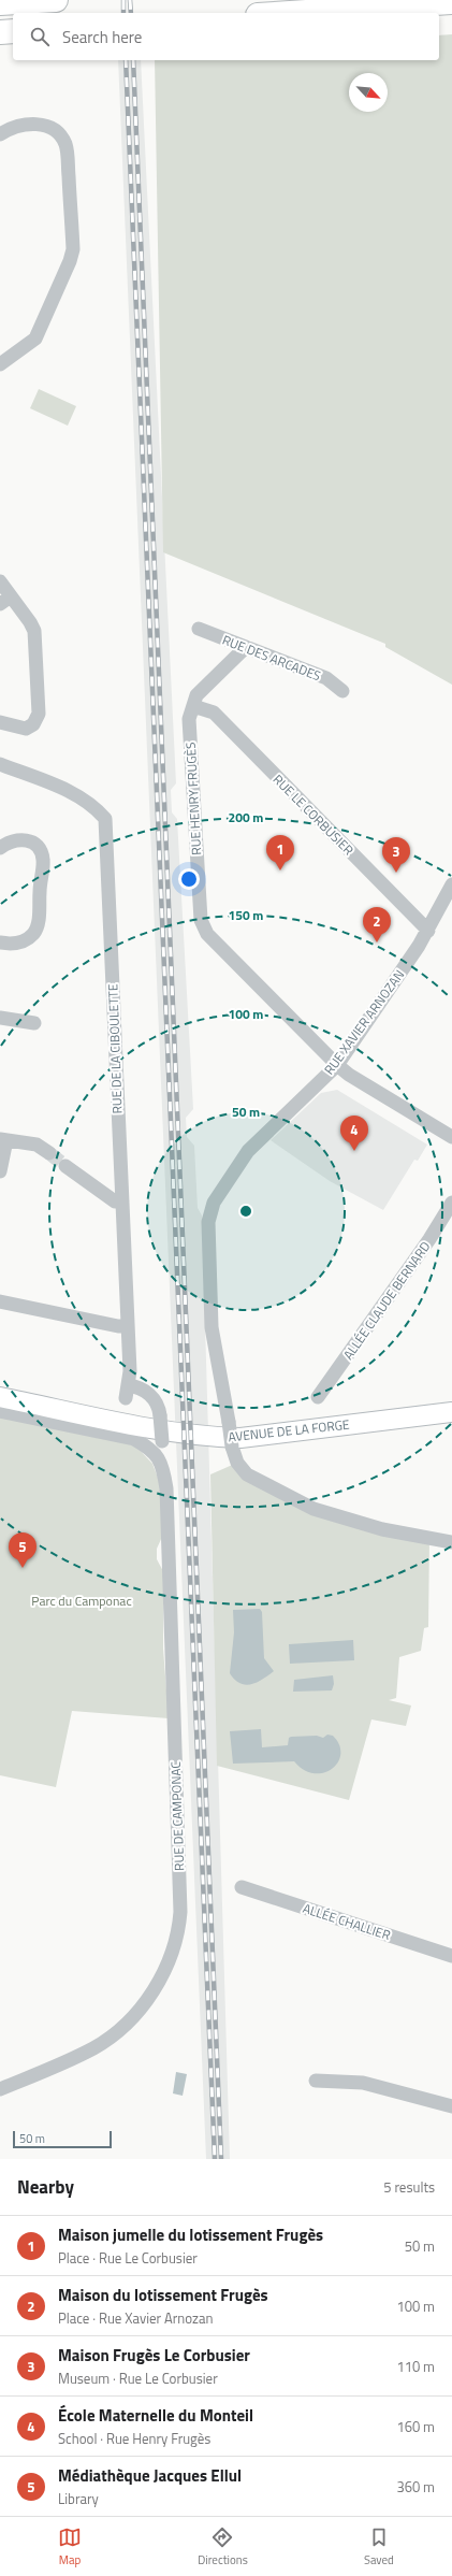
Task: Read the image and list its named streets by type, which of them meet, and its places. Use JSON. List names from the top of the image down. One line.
{"streets":{"main road":["AVENUE DE LA FORGE"],"street":["RUE DES ARCADES","RUE HENRY FRUGÈS","RUE LE CORBUSIER","RUE XAVIER ARNOZAN","RUE DE LA CIBOULETTE","ALLÉE CLAUDE BERNARD","RUE DE CAMPONAC","ALLÉE CHALLIER"]},"crossings":[["RUE DES ARCADES","RUE HENRY FRUGÈS"],["RUE HENRY FRUGÈS","RUE LE CORBUSIER"],["RUE HENRY FRUGÈS","RUE XAVIER ARNOZAN"],["RUE LE CORBUSIER","RUE XAVIER ARNOZAN"],["RUE DE LA CIBOULETTE","RUE DE CAMPONAC"]],"parks":["Parc du Camponac"],"scale_bar":"50 m","north":"bottom right","page":{"search":"Search here","pins":["1","3","2","4","5"],"scale":"50 m","heading":["Nearby","5 results"],"list":[{"mark":"1","name":"Maison jumelle du lotissement Frugès","note":"Place · Rue Le Corbusier","value":"50 m"},{"mark":"2","name":"Maison du lotissement Frugès","note":"Place · Rue Xavier Arnozan","value":"100 m"},{"mark":"3","name":"Maison Frugès Le Corbusier","note":"Museum · Rue Le Corbusier","value":"110 m"},{"mark":"4","name":"École Maternelle du Monteil","note":"School · Rue Henry Frugès","value":"160 m"},{"mark":"5","name":"Médiathèque Jacques Ellul","note":"Library","value":"360 m"}],"nav":["Map","Directions","Saved"]},"rings":["200 m","150 m","100 m","50 m"]}
